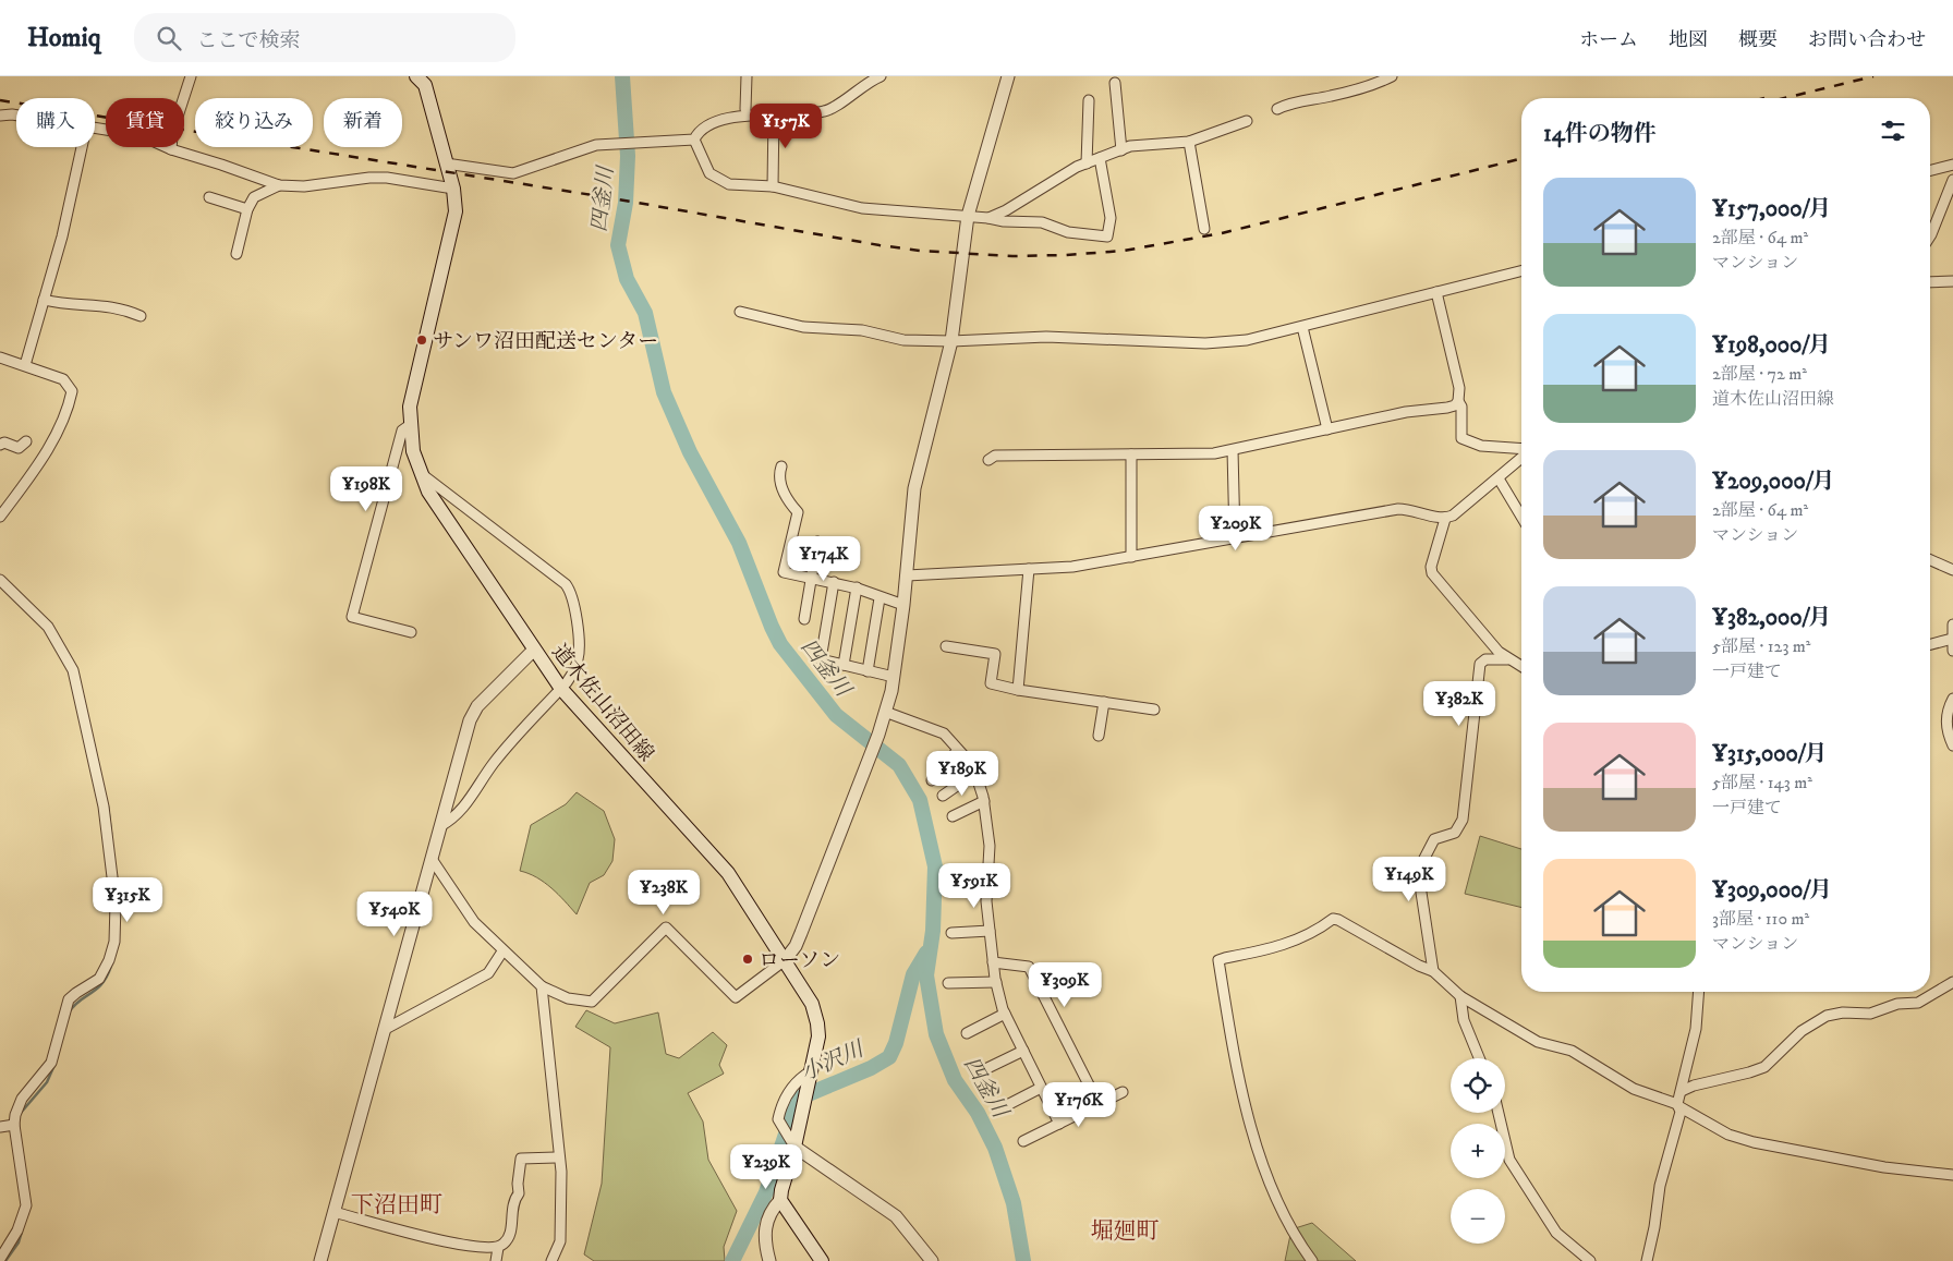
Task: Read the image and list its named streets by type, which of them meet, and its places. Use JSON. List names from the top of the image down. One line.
{"streets":{"main road":["道木佐山沼田線"]},"districts":["下沼田町","堀廻町"],"water":["四釜川","小沢川"],"places":["サンワ沼田配送センター","ローソン"],"page":{"header":"Homiq","search":"ここで検索","nav":["ホーム","地図","概要","お問い合わせ"],"chip":["購入","賃貸","絞り込み","新着"],"heading":"14件の物件","price":["¥157K","¥198K","¥209K","¥174K","¥382K","¥189K","¥149K","¥591K","¥238K","¥315K","¥540K","¥309K","¥176K","¥239K"],"list":[{"name":"¥157,000/月","note":"2部屋 · 64 m² · マンション"},{"name":"¥198,000/月","note":"2部屋 · 72 m² · 道木佐山沼田線"},{"name":"¥209,000/月","note":"2部屋 · 64 m² · マンション"},{"name":"¥382,000/月","note":"5部屋 · 123 m² · 一戸建て"},{"name":"¥315,000/月","note":"5部屋 · 143 m² · 一戸建て"},{"name":"¥309,000/月","note":"3部屋 · 110 m² · マンション"}],"map_buttons":["+","−"]}}
